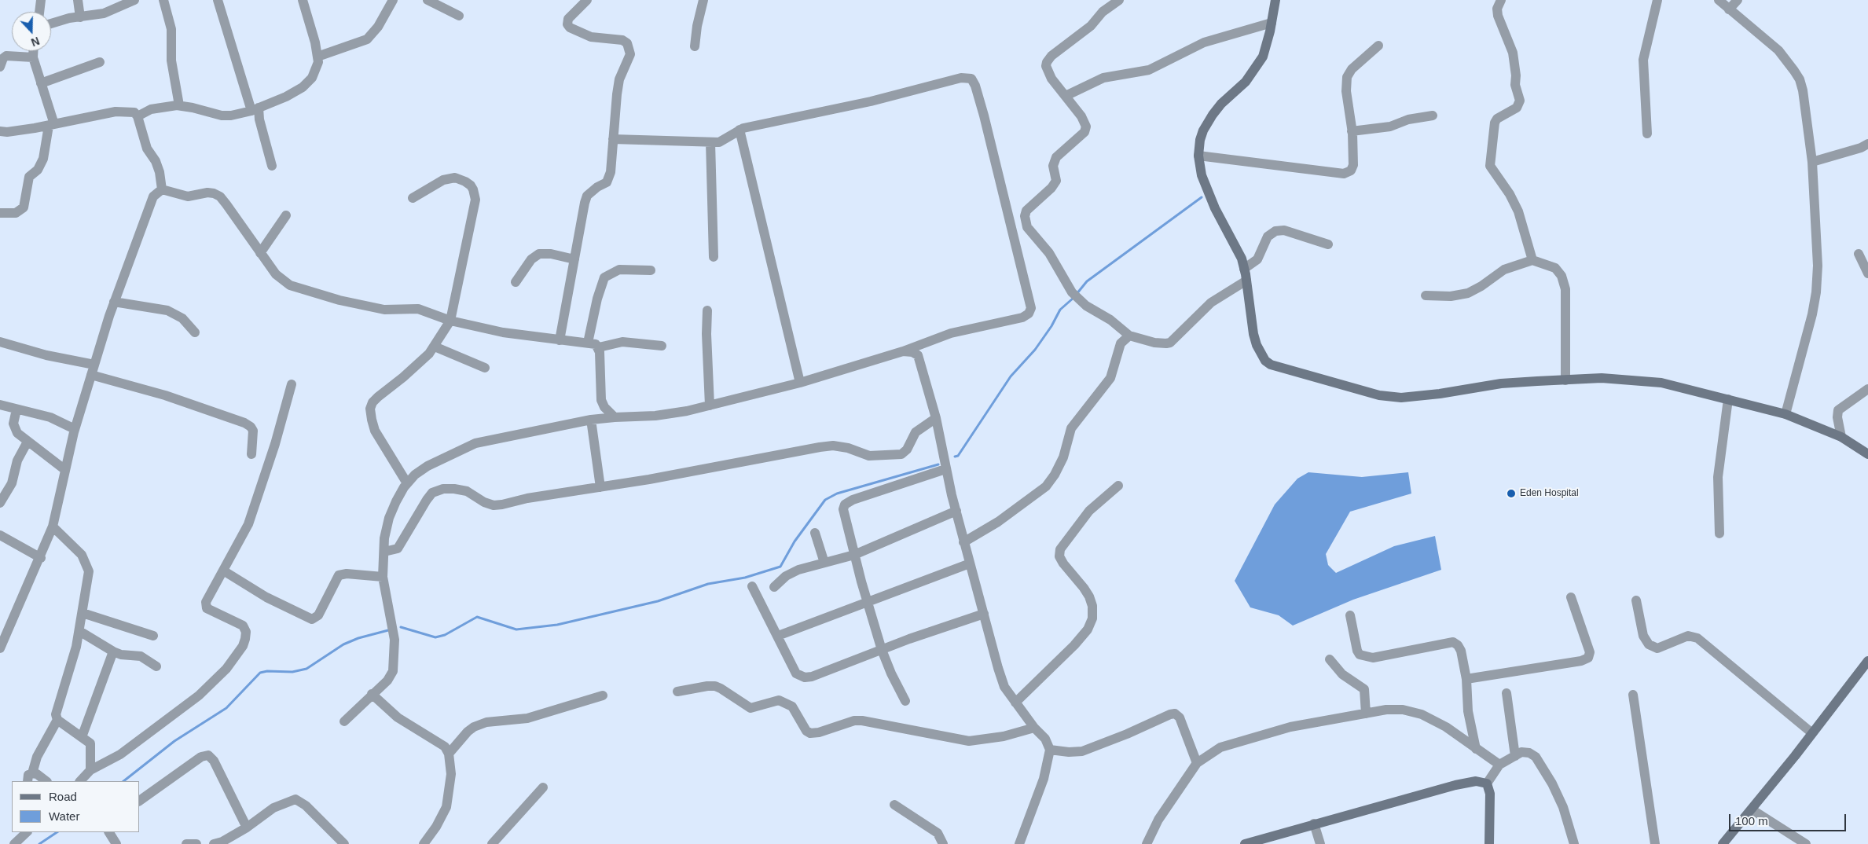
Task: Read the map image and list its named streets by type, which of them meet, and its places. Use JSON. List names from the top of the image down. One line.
{"places":["Eden Hospital"],"legend":["Road","Water"],"scale_bar":"100 m","north":"bottom"}
